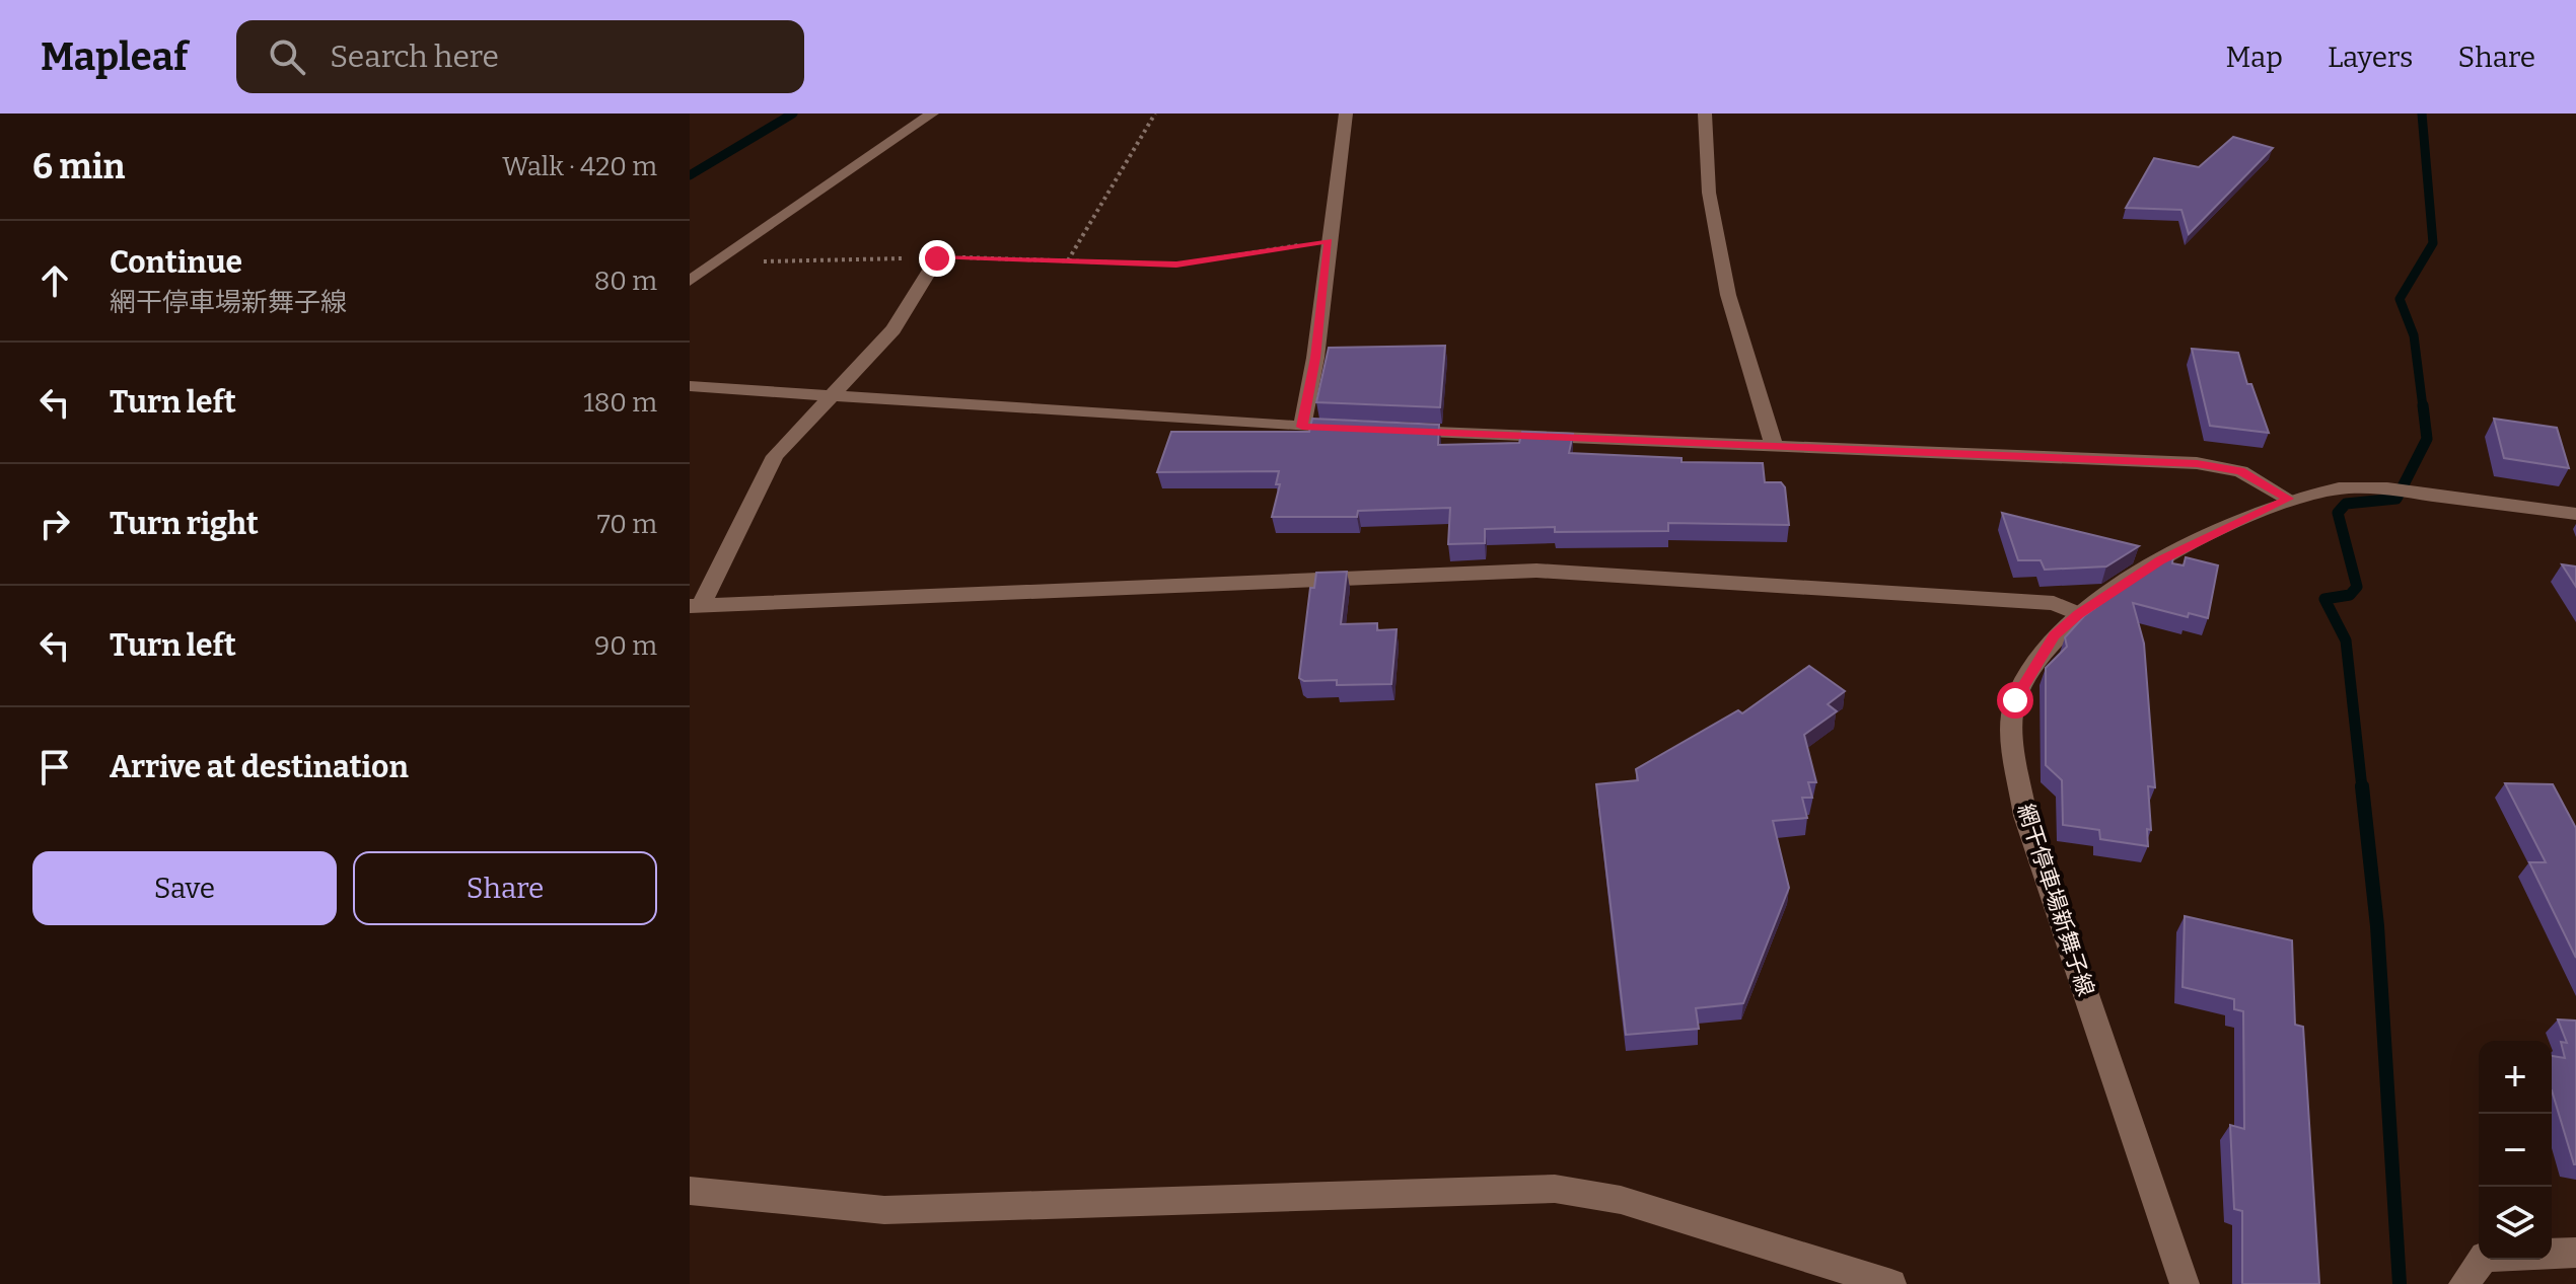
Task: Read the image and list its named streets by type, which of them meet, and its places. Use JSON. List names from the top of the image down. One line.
{"streets":{"street":["網干停車場新舞子線"]},"page":{"header":"Mapleaf","search":"Search here","nav":["Map","Layers","Share"],"heading":["6 min","Walk · 420 m"],"list":[["Continue","網干停車場新舞子線","80 m"],["Turn left","180 m"],["Turn right","70 m"],["Turn left","90 m"],"Arrive at destination"],"buttons":["Save","Share"],"map_buttons":["+","−"]}}
